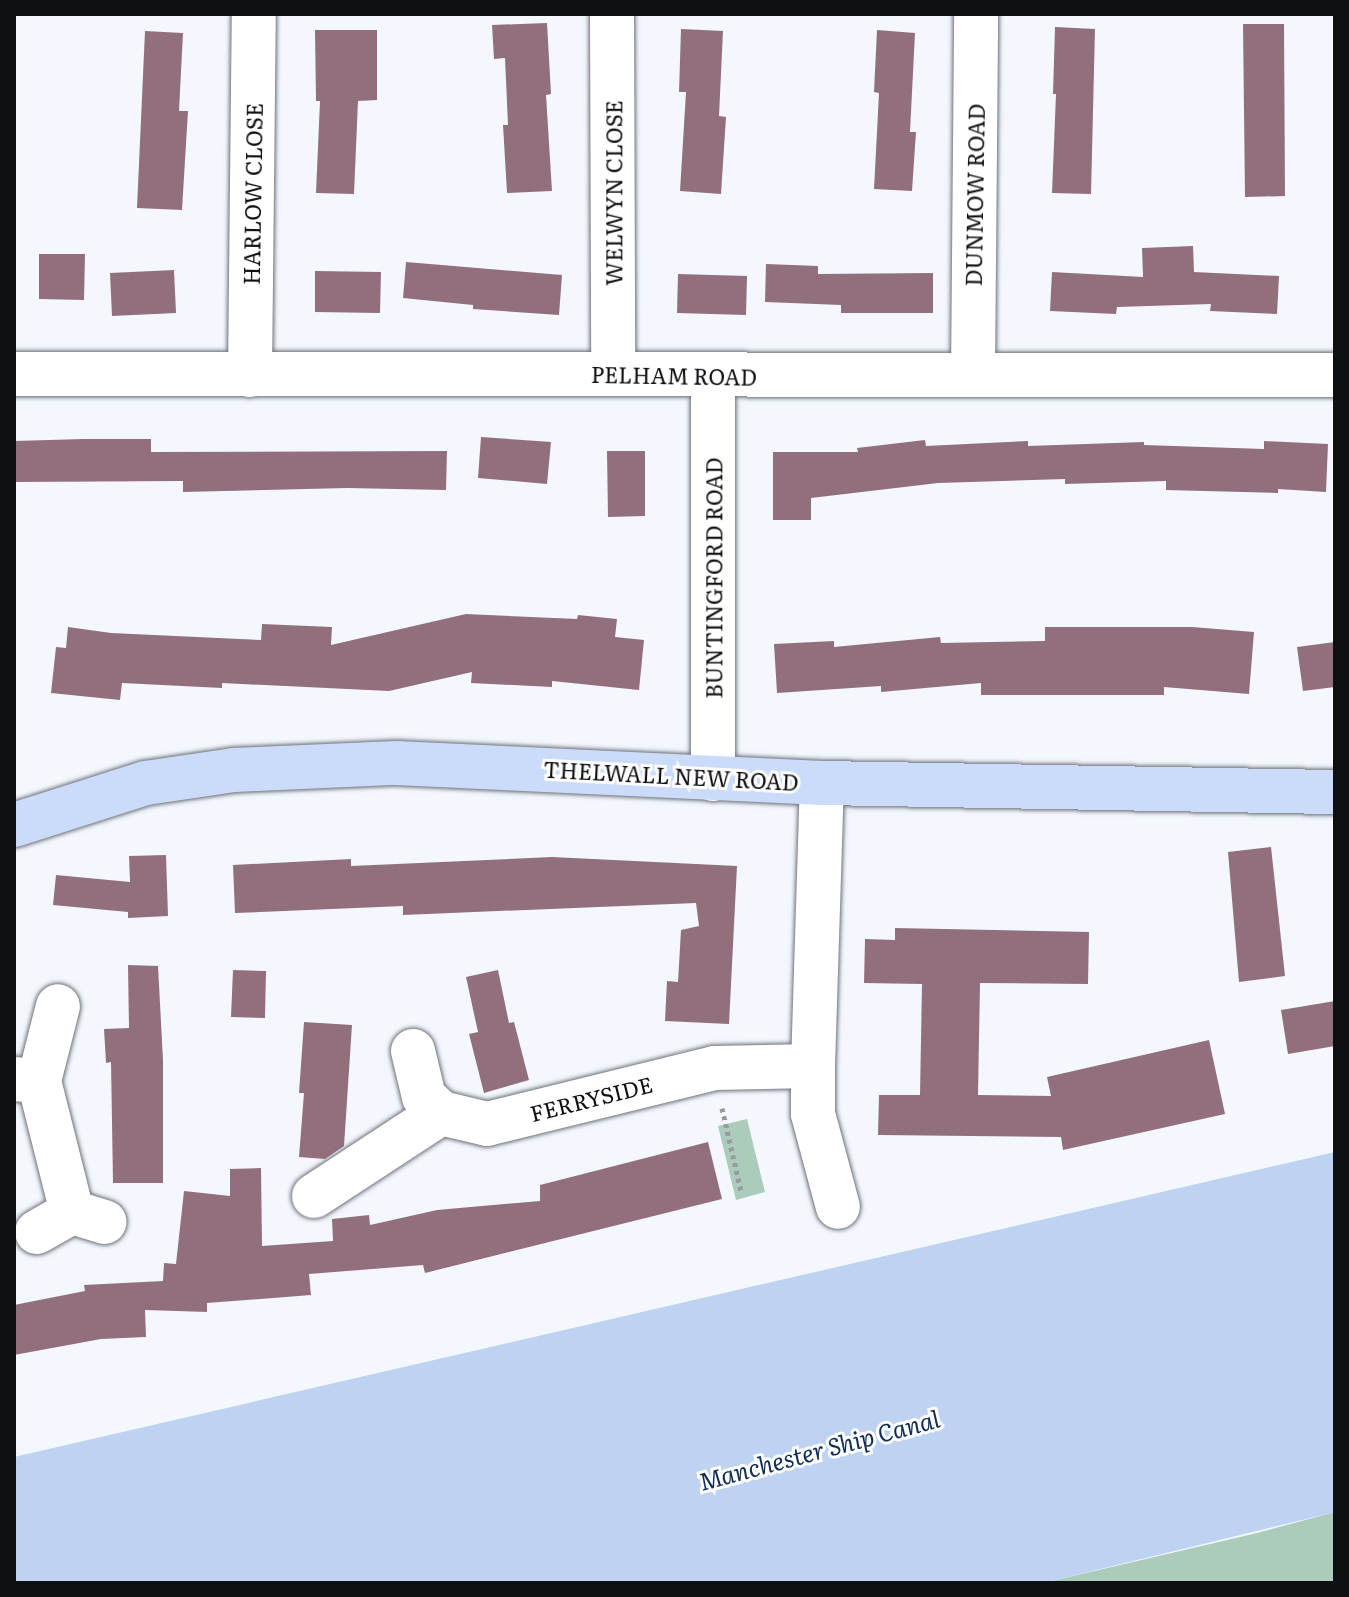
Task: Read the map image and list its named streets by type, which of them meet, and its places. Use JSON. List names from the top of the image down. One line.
{"streets":{"main road":["THELWALL NEW ROAD"],"street":["WELWYN CLOSE","HARLOW CLOSE","DUNMOW ROAD","PELHAM ROAD","BUNTINGFORD ROAD","FERRYSIDE"]},"crossings":[["WELWYN CLOSE","PELHAM ROAD"],["HARLOW CLOSE","PELHAM ROAD"],["DUNMOW ROAD","PELHAM ROAD"],["PELHAM ROAD","BUNTINGFORD ROAD"],["BUNTINGFORD ROAD","THELWALL NEW ROAD"]],"water":["Manchester Ship Canal"]}
